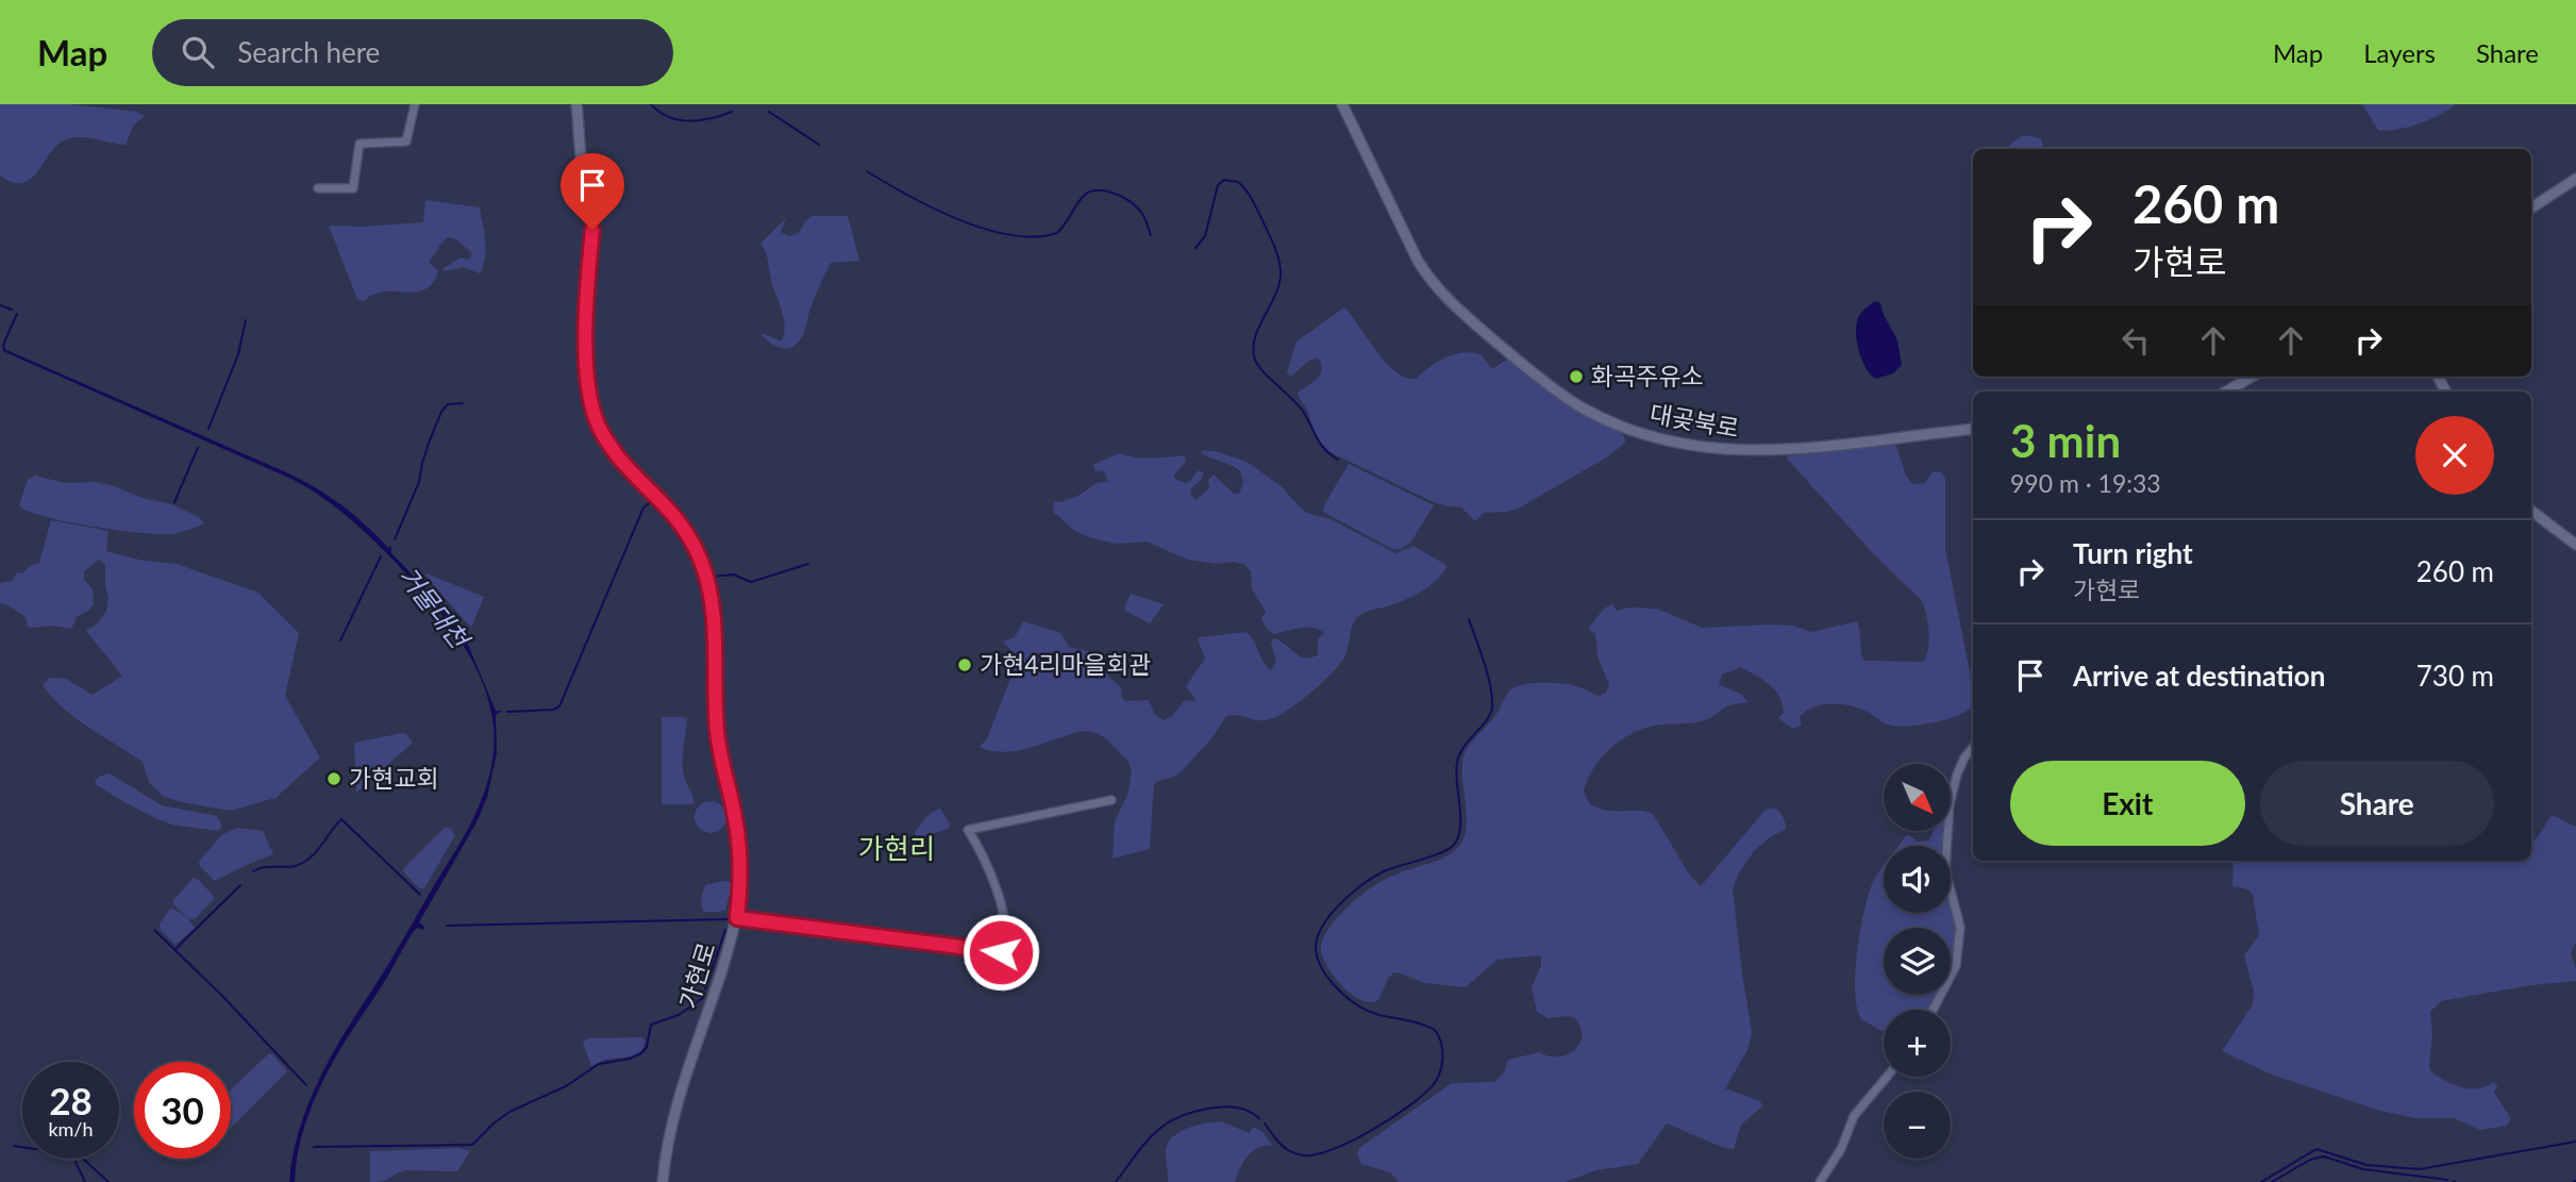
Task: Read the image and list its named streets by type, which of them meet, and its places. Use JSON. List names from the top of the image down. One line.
{"streets":{"street":["대곶북로","가현로"]},"districts":["가현리"],"water":["거물대천"],"places":["화곡주유소","가현4리마을회관","가현교회"],"north":"bottom right","page":{"header":"Map","search":"Search here","nav":["Map","Layers","Share"],"turn":["260 m","가현로"],"heading":["3 min","990 m · 19:33"],"list":[{"name":"Turn right","note":"가현로","value":"260 m"},{"name":"Arrive at destination","value":"730 m"}],"buttons":["Exit","Share"],"map_buttons":["+","−"],"speed":"28 km/h","limit":"30"}}
